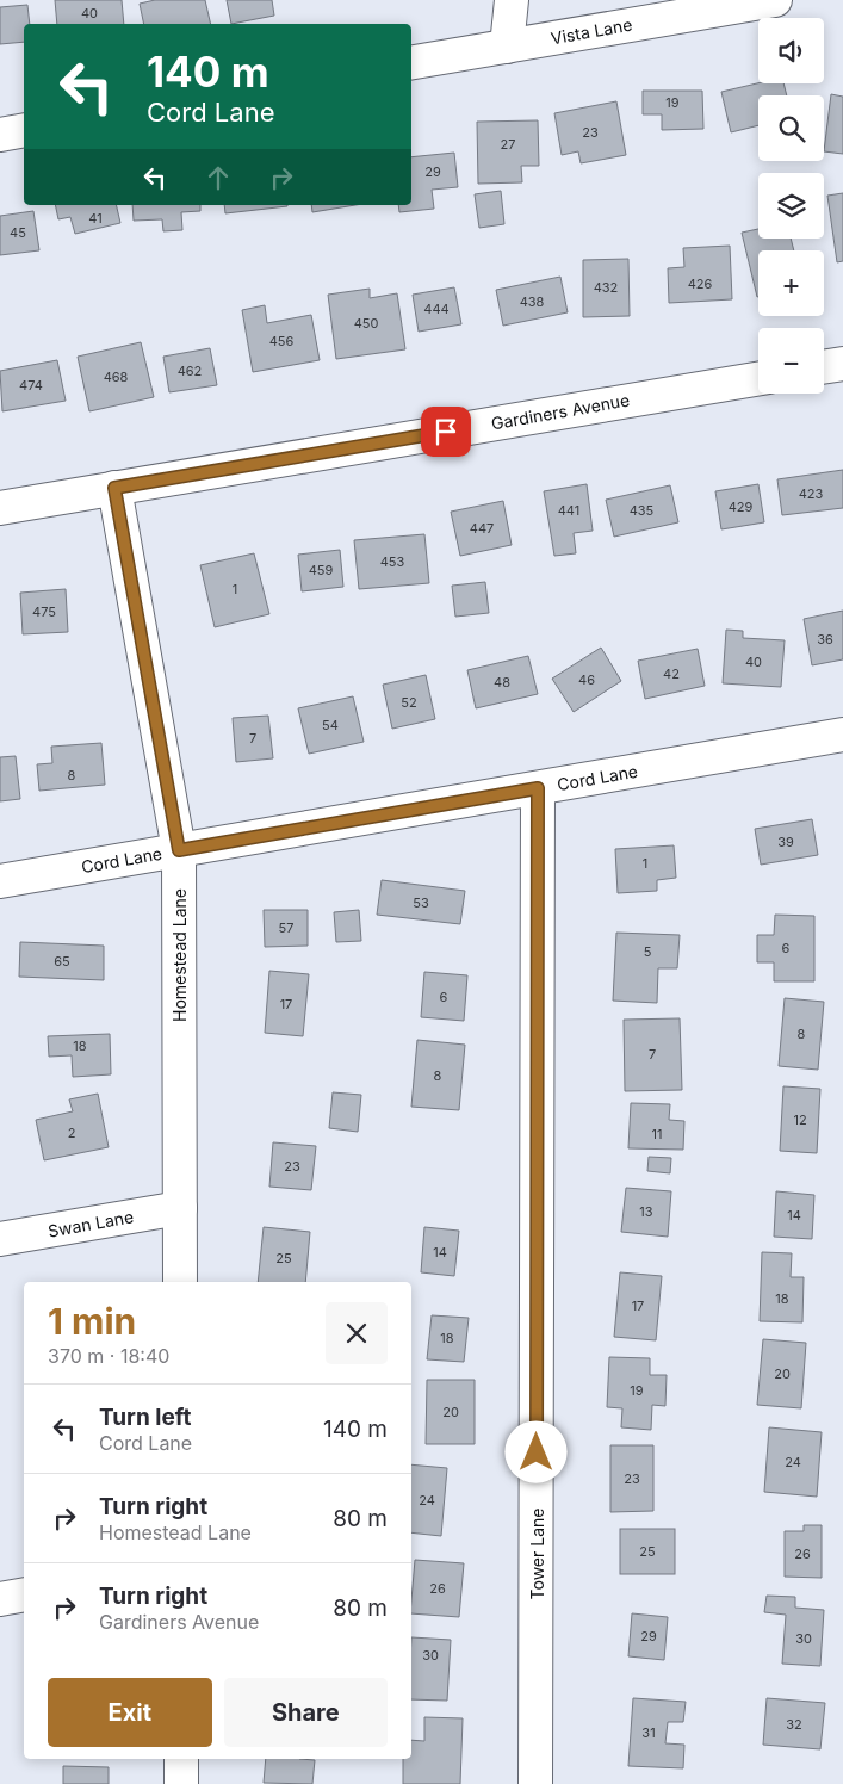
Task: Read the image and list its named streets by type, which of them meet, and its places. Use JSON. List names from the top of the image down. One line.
{"streets":{"street":["Vista Lane","Gardiners Avenue","Cord Lane","Homestead Lane","Swan Lane","Tower Lane"]},"crossings":[["Gardiners Avenue","Homestead Lane"],["Cord Lane","Homestead Lane"],["Cord Lane","Tower Lane"],["Homestead Lane","Swan Lane"]],"house_numbers":["40","19","23","27","29","41","45","426","432","438","444","450","456","462","468","474","423","429","441","435","447","453","459","1","475","36","40","42","46","48","52","54","7","8","39","1","53","57","6","5","65","6","17","8","18","7","8","12","2","11","23","13","14","14","25","18","17","18","20","19","20","24","23","24","25","26","26","29","30","30","32","31"],"page":{"map_buttons":["+","−"],"turn":["140 m","Cord Lane"],"heading":["1 min","370 m · 18:40"],"list":[{"name":"Turn left","note":"Cord Lane","value":"140 m"},{"name":"Turn right","note":"Homestead Lane","value":"80 m"},{"name":"Turn right","note":"Gardiners Avenue","value":"80 m"}],"buttons":["Exit","Share"]}}
